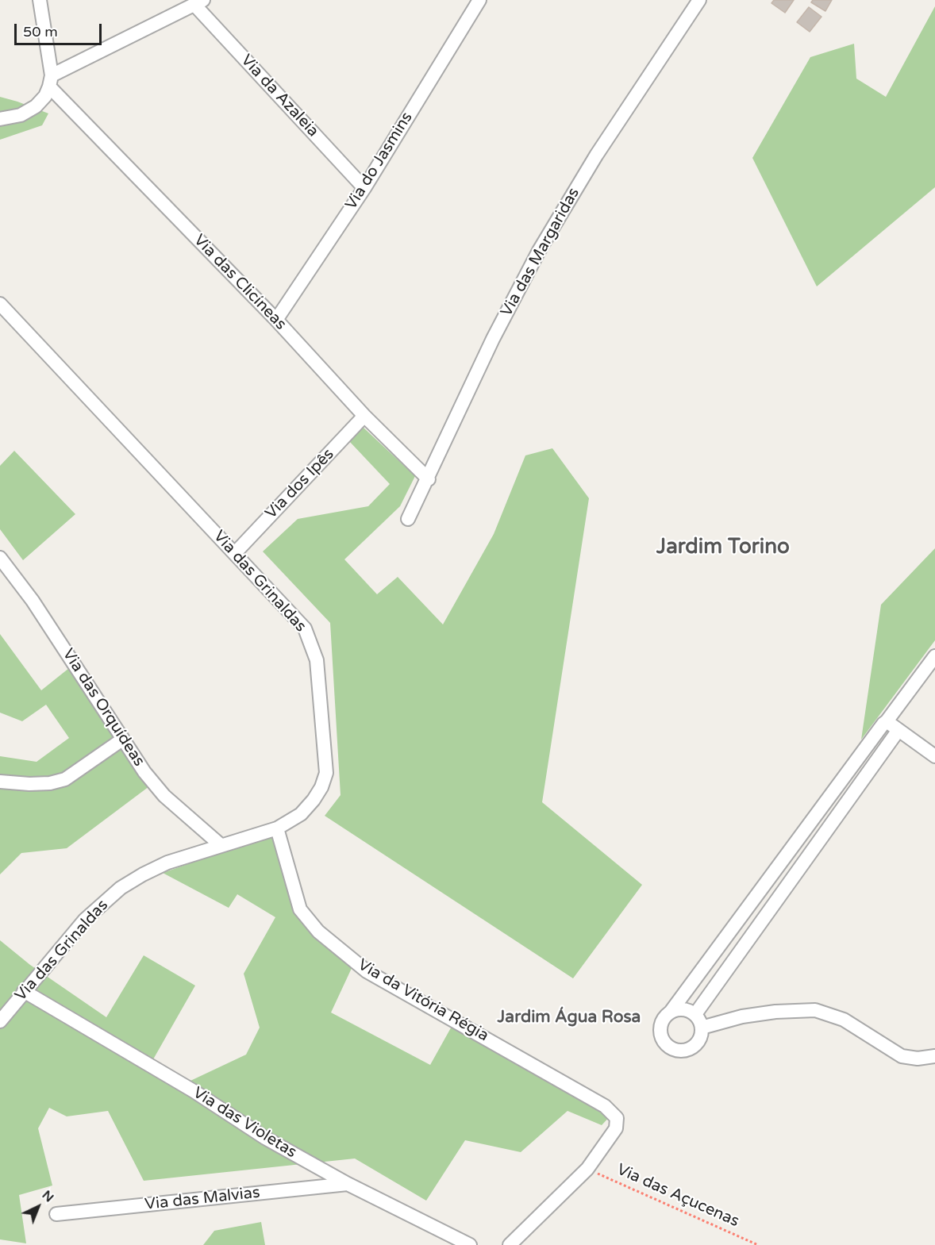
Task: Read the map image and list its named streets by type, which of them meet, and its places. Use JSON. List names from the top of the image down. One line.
{"streets":{"street":["Via da Azaleia","Via do Jasmins","Via das Margaridas","Via das Clicíneas","Via dos Ipês","Via das Grinaldas","Via das Orquídeas","Via da Vitória Régia","Via das Violetas","Via das Malvias"],"path":["Via das Açucenas"]},"crossings":[["Via da Azaleia","Via do Jasmins"],["Via do Jasmins","Via das Clicíneas"],["Via das Margaridas","Via das Clicíneas"],["Via das Clicíneas","Via dos Ipês"],["Via dos Ipês","Via das Grinaldas"],["Via das Grinaldas","Via das Orquídeas"],["Via das Grinaldas","Via da Vitória Régia"],["Via das Grinaldas","Via das Violetas"],["Via da Vitória Régia","Via das Açucenas"],["Via das Violetas","Via das Malvias"]],"districts":["Jardim Torino","Jardim Água Rosa"],"scale_bar":"50 m","north":"top right"}
